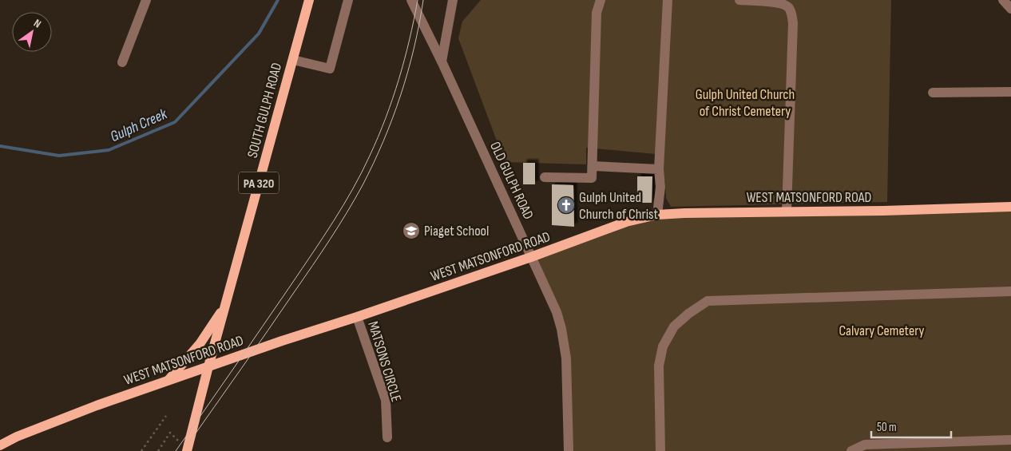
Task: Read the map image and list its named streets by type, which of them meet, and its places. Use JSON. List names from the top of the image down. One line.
{"streets":{"main road":["SOUTH GULPH ROAD","PA 320","WEST MATSONFORD ROAD"],"street":["OLD GULPH ROAD","MATSONS CIRCLE"]},"crossings":[["SOUTH GULPH ROAD","PA 320"],["SOUTH GULPH ROAD","WEST MATSONFORD ROAD"],["OLD GULPH ROAD","WEST MATSONFORD ROAD"],["PA 320","WEST MATSONFORD ROAD"],["WEST MATSONFORD ROAD","MATSONS CIRCLE"]],"water":["Gulph Creek"],"parks":["Gulph United Church of Christ Cemetery","Calvary Cemetery"],"places":{"church":["Gulph United Church of Christ"],"school or university":["Piaget School"]},"scale_bar":"50 m","north":"top right"}
